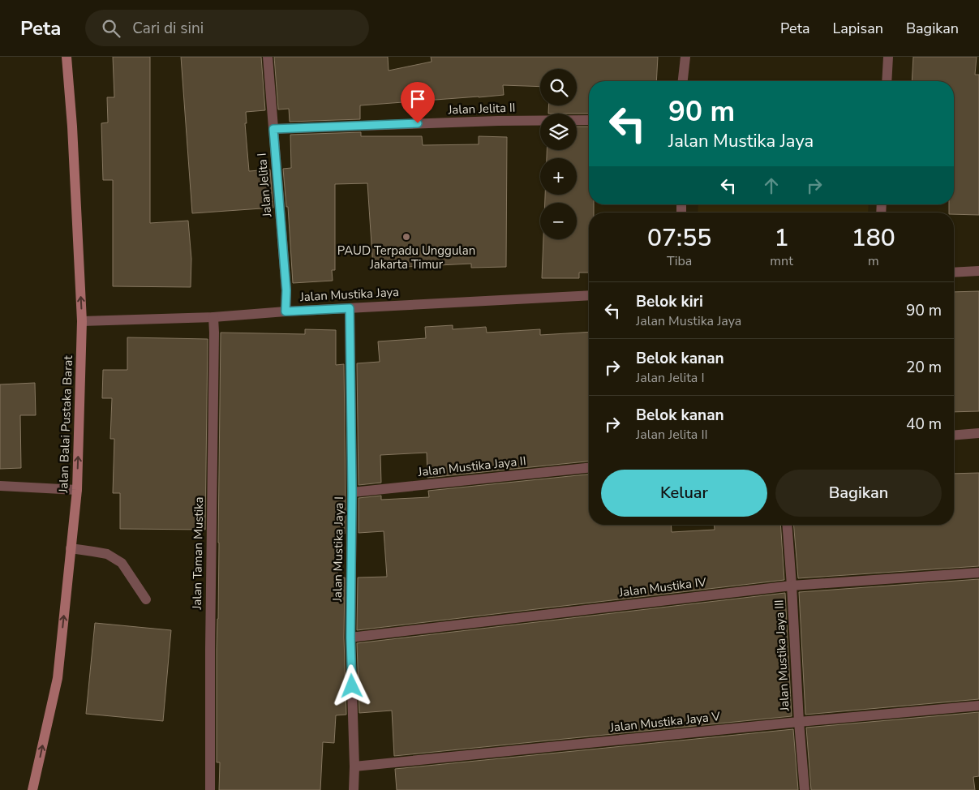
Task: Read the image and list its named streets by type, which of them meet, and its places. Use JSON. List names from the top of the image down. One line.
{"streets":{"street":["Jalan Jelita II","Jalan Jelita I","Jalan Mustika Jaya","Jalan Balai Pustaka Barat","Jalan Mustika Jaya II","Jalan Mustika Jaya I","Jalan Taman Mustika","Jalan Mustika IV","Jalan Mustika Jaya III","Jalan Mustika Jaya V"]},"crossings":[["Jalan Jelita II","Jalan Jelita I"],["Jalan Jelita I","Jalan Mustika Jaya"],["Jalan Mustika Jaya","Jalan Balai Pustaka Barat"],["Jalan Mustika Jaya","Jalan Mustika Jaya I"],["Jalan Mustika Jaya","Jalan Taman Mustika"],["Jalan Mustika Jaya II","Jalan Mustika Jaya I"],["Jalan Mustika Jaya I","Jalan Mustika IV"],["Jalan Mustika Jaya I","Jalan Mustika Jaya V"],["Jalan Mustika IV","Jalan Mustika Jaya III"],["Jalan Mustika Jaya III","Jalan Mustika Jaya V"]],"one_way":["Jalan Balai Pustaka Barat"],"places":["PAUD Terpadu Unggulan Jakarta Timur"],"page":{"header":"Peta","search":"Cari di sini","nav":["Peta","Lapisan","Bagikan"],"map_buttons":["+","−"],"turn":["90 m","Jalan Mustika Jaya"],"eta":["07:55","Tiba","1","mnt","180","m"],"list":[{"name":"Belok kiri","note":"Jalan Mustika Jaya","value":"90 m"},{"name":"Belok kanan","note":"Jalan Jelita I","value":"20 m"},{"name":"Belok kanan","note":"Jalan Jelita II","value":"40 m"}],"buttons":["Keluar","Bagikan"]}}
